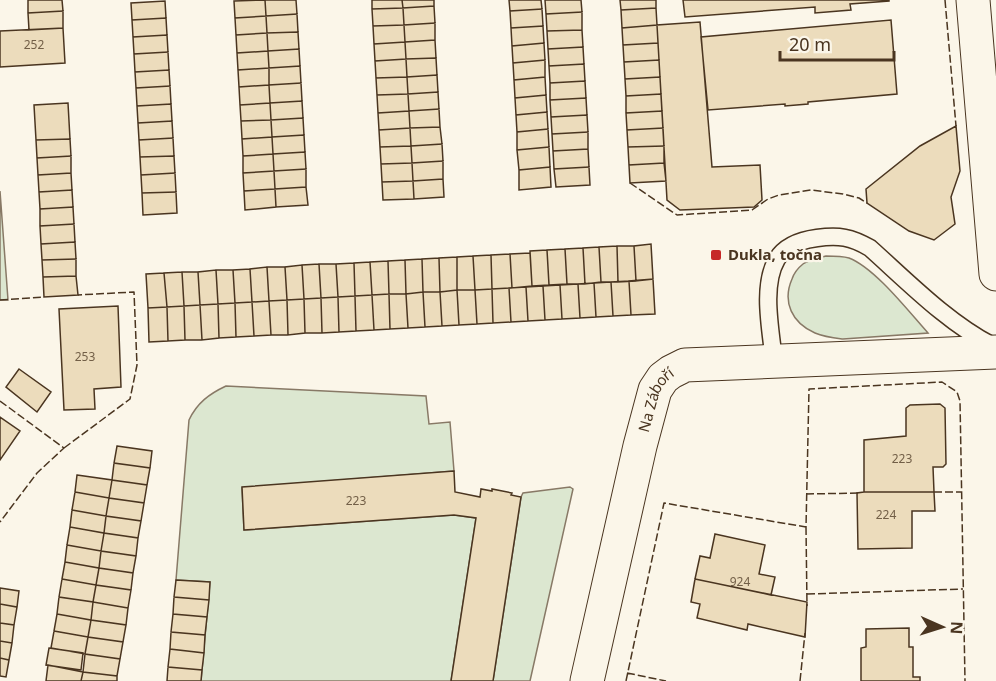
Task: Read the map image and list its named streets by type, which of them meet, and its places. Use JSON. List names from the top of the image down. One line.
{"streets":{"street":["Na Záboří"]},"places":{"transit":["Dukla, točna"]},"house_numbers":["252","253","223","223","224","924"],"scale_bar":"20 m","north":"right"}
